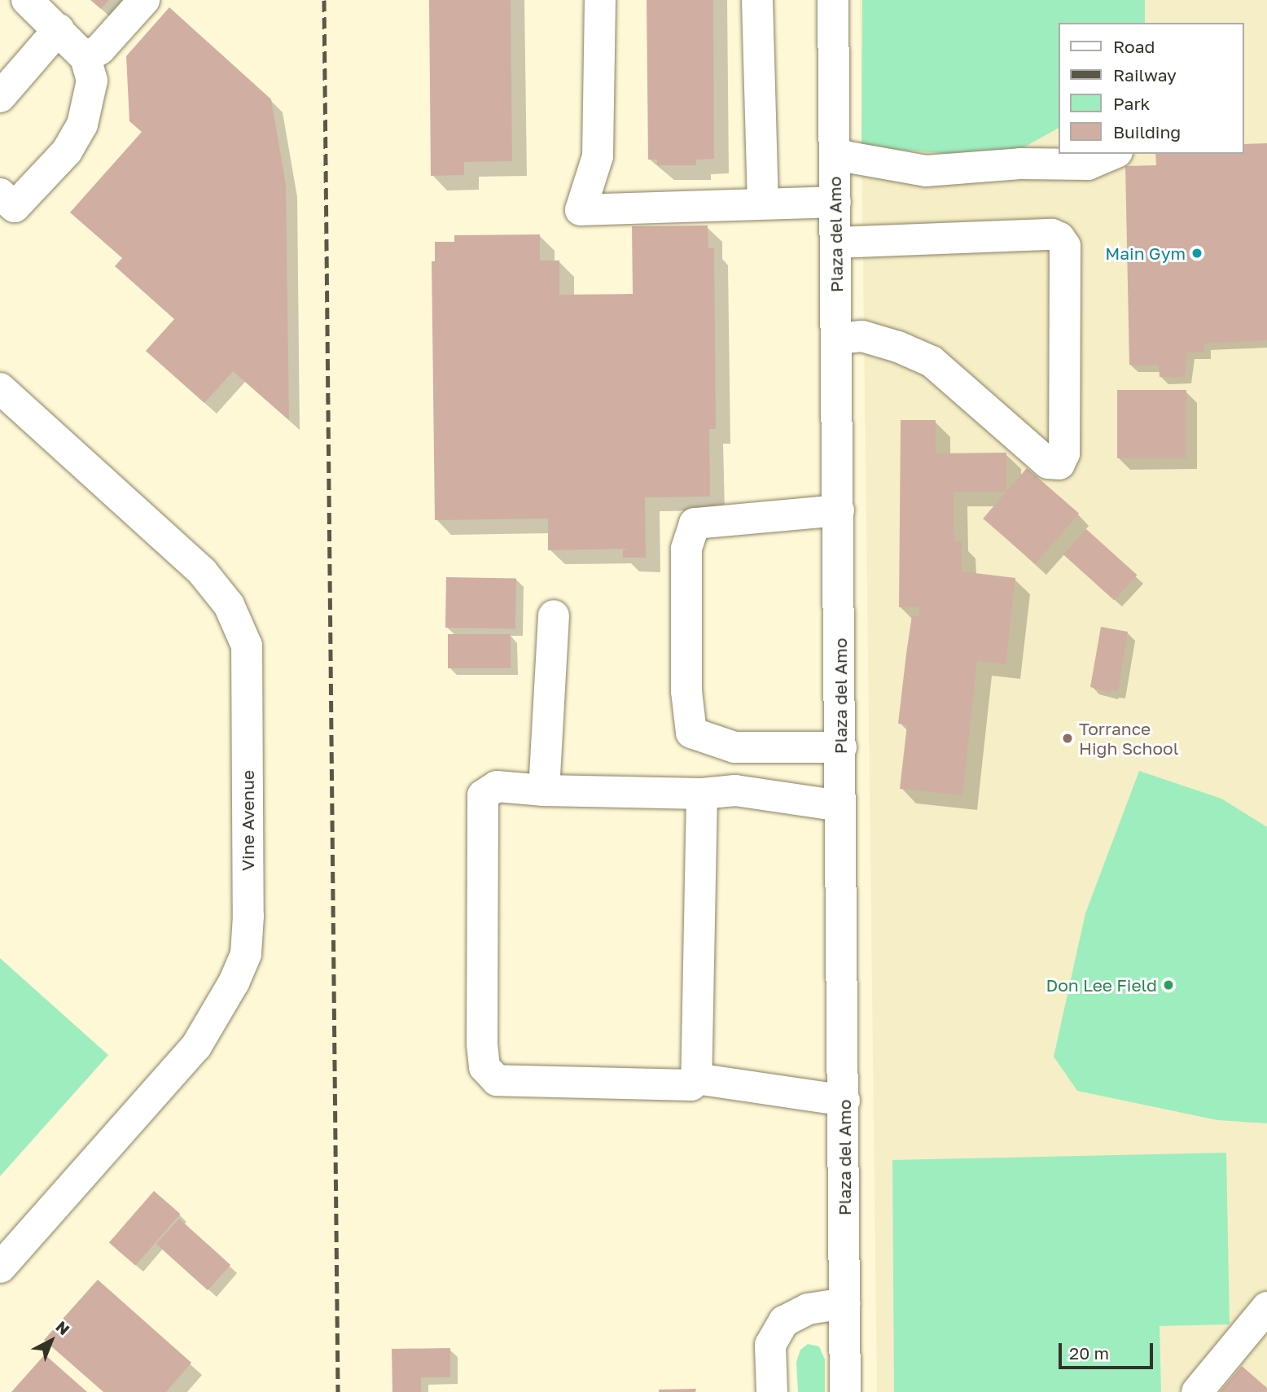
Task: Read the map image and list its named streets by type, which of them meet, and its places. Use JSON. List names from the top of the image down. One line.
{"streets":{"main road":["Plaza del Amo","Vine Avenue"]},"places":["Main Gym","Torrance High School","Don Lee Field"],"legend":["Road","Railway","Park","Building"],"scale_bar":"20 m","north":"top right"}
